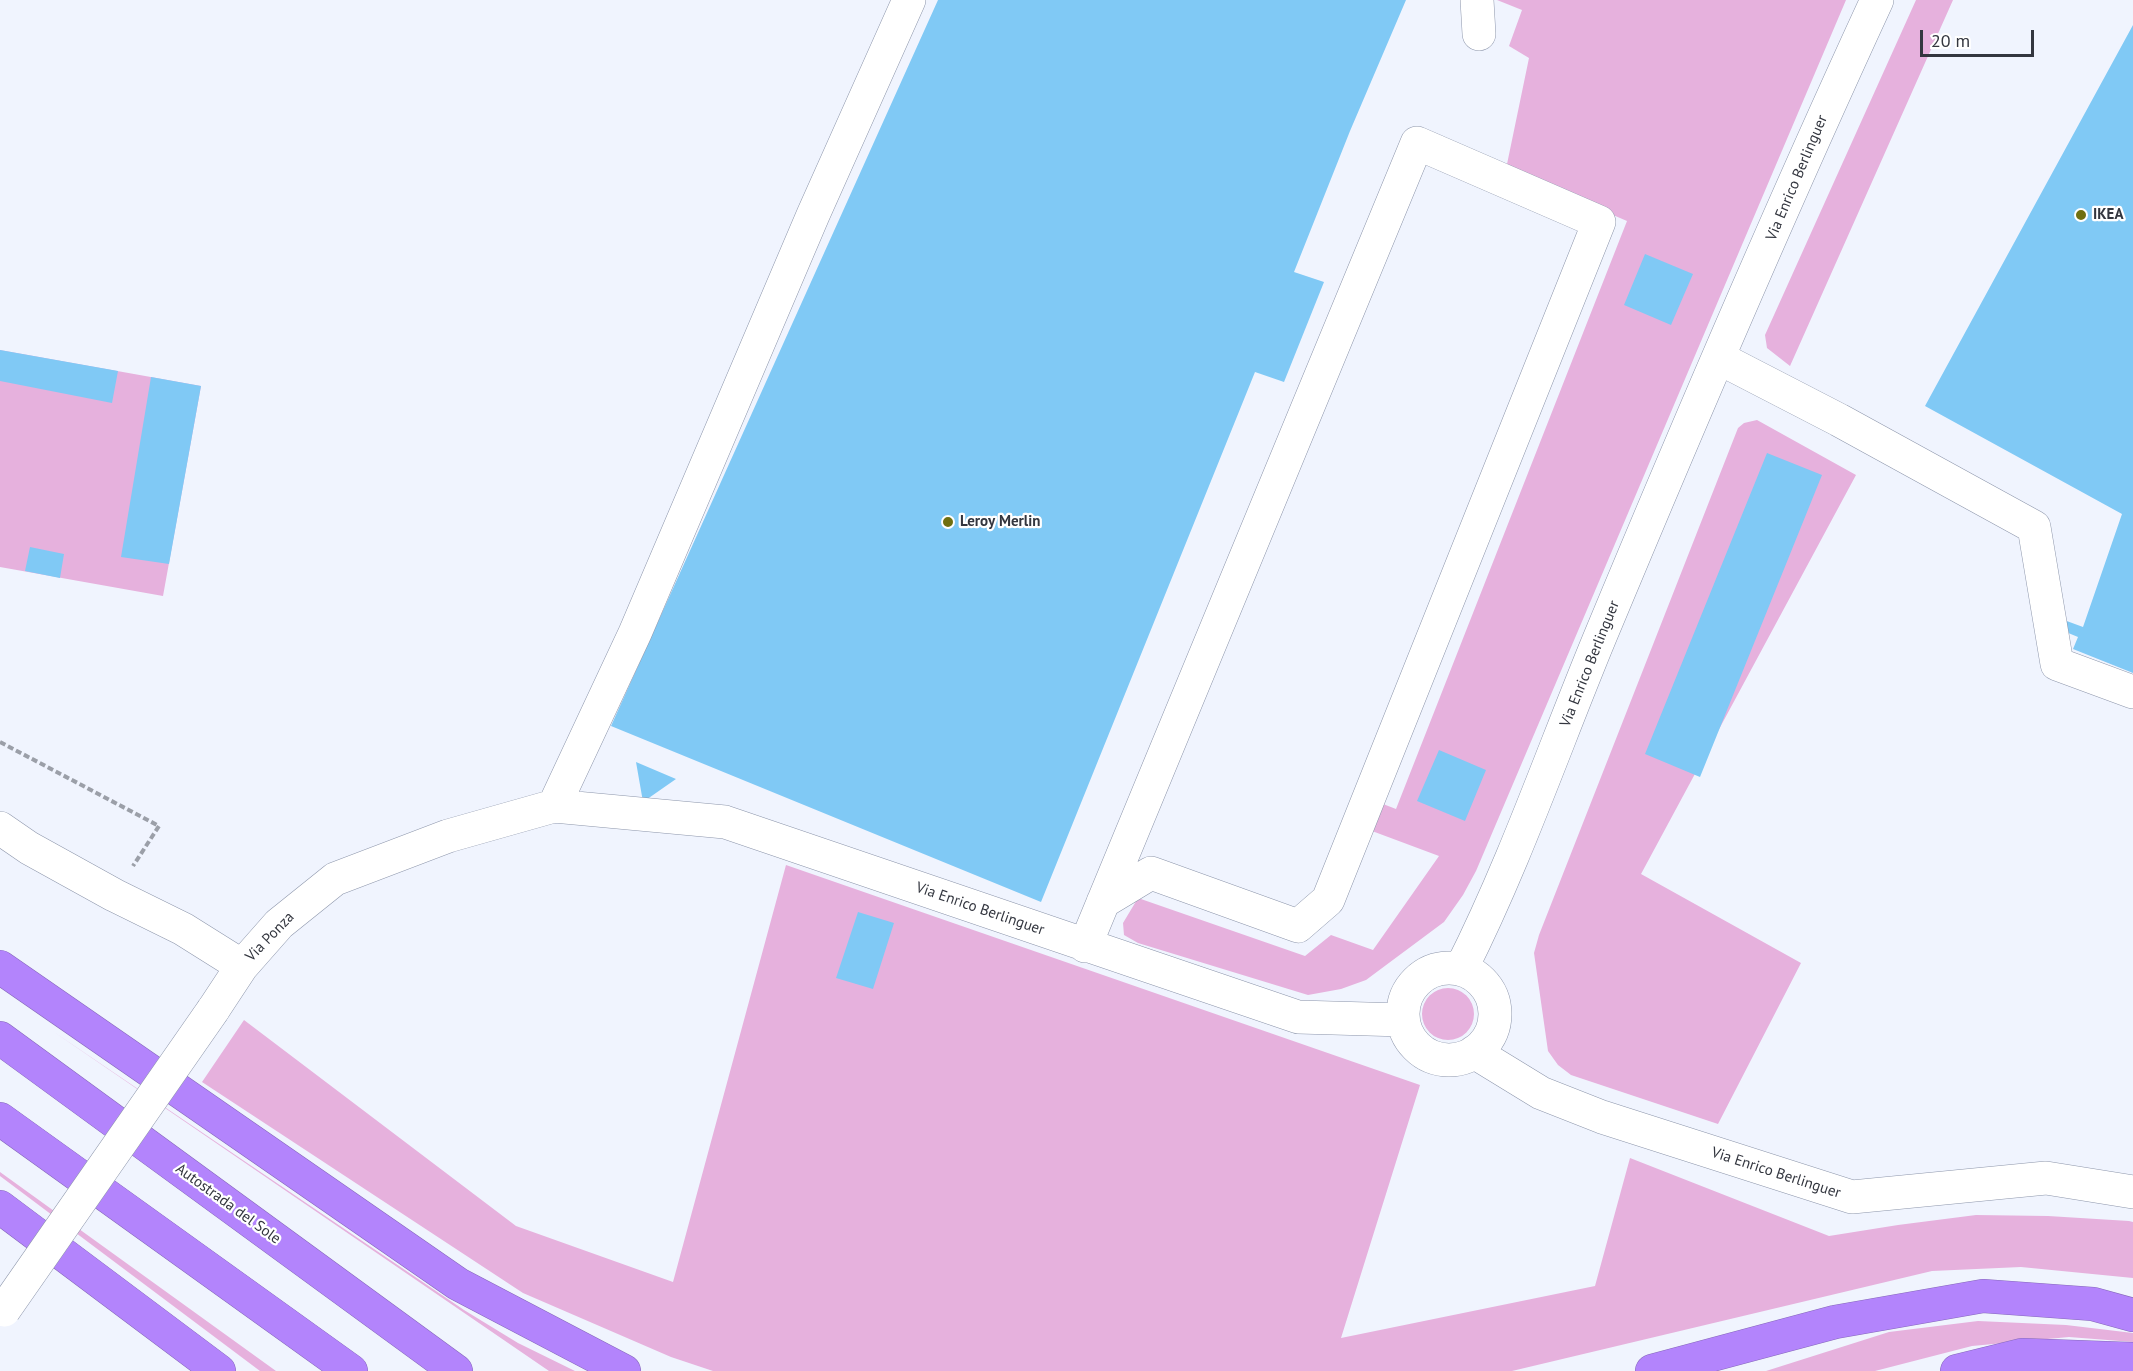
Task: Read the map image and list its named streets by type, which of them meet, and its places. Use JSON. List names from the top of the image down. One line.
{"streets":{"highway":["Autostrada del Sole"],"street":["Via Enrico Berlinguer","Via Ponza"]},"crossings":[["Via Enrico Berlinguer","Via Ponza"]],"places":["IKEA","Leroy Merlin"],"scale_bar":"20 m"}
